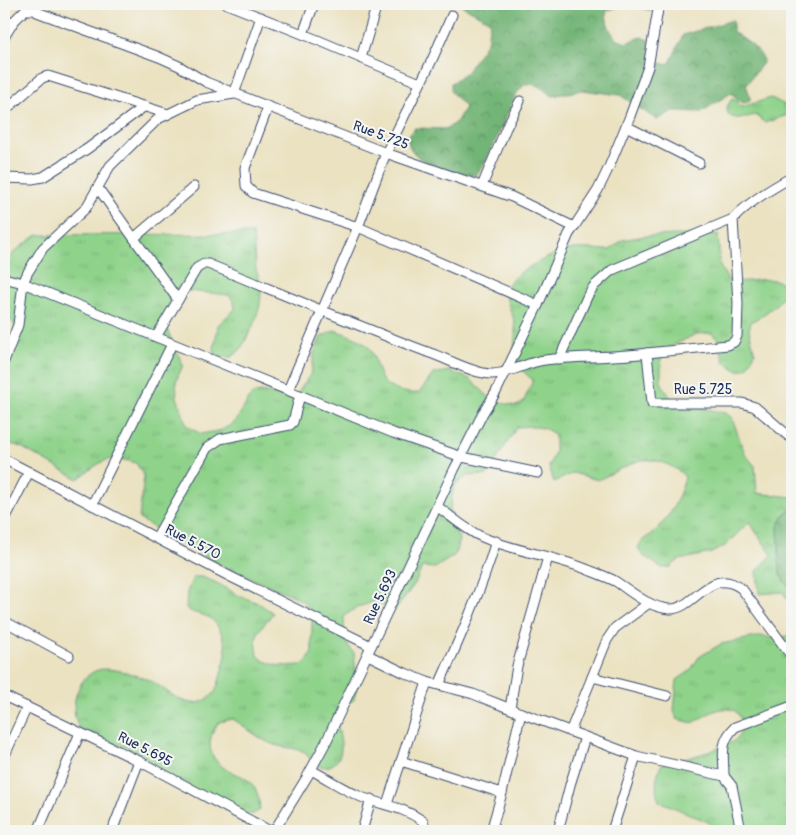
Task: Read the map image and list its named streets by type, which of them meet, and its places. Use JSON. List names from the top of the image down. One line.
{"streets":{"street":["Rue 5.725","Rue 5.570","Rue 5.693","Rue 5.695"]},"crossings":[["Rue 5.570","Rue 5.693"],["Rue 5.693","Rue 5.695"]]}
